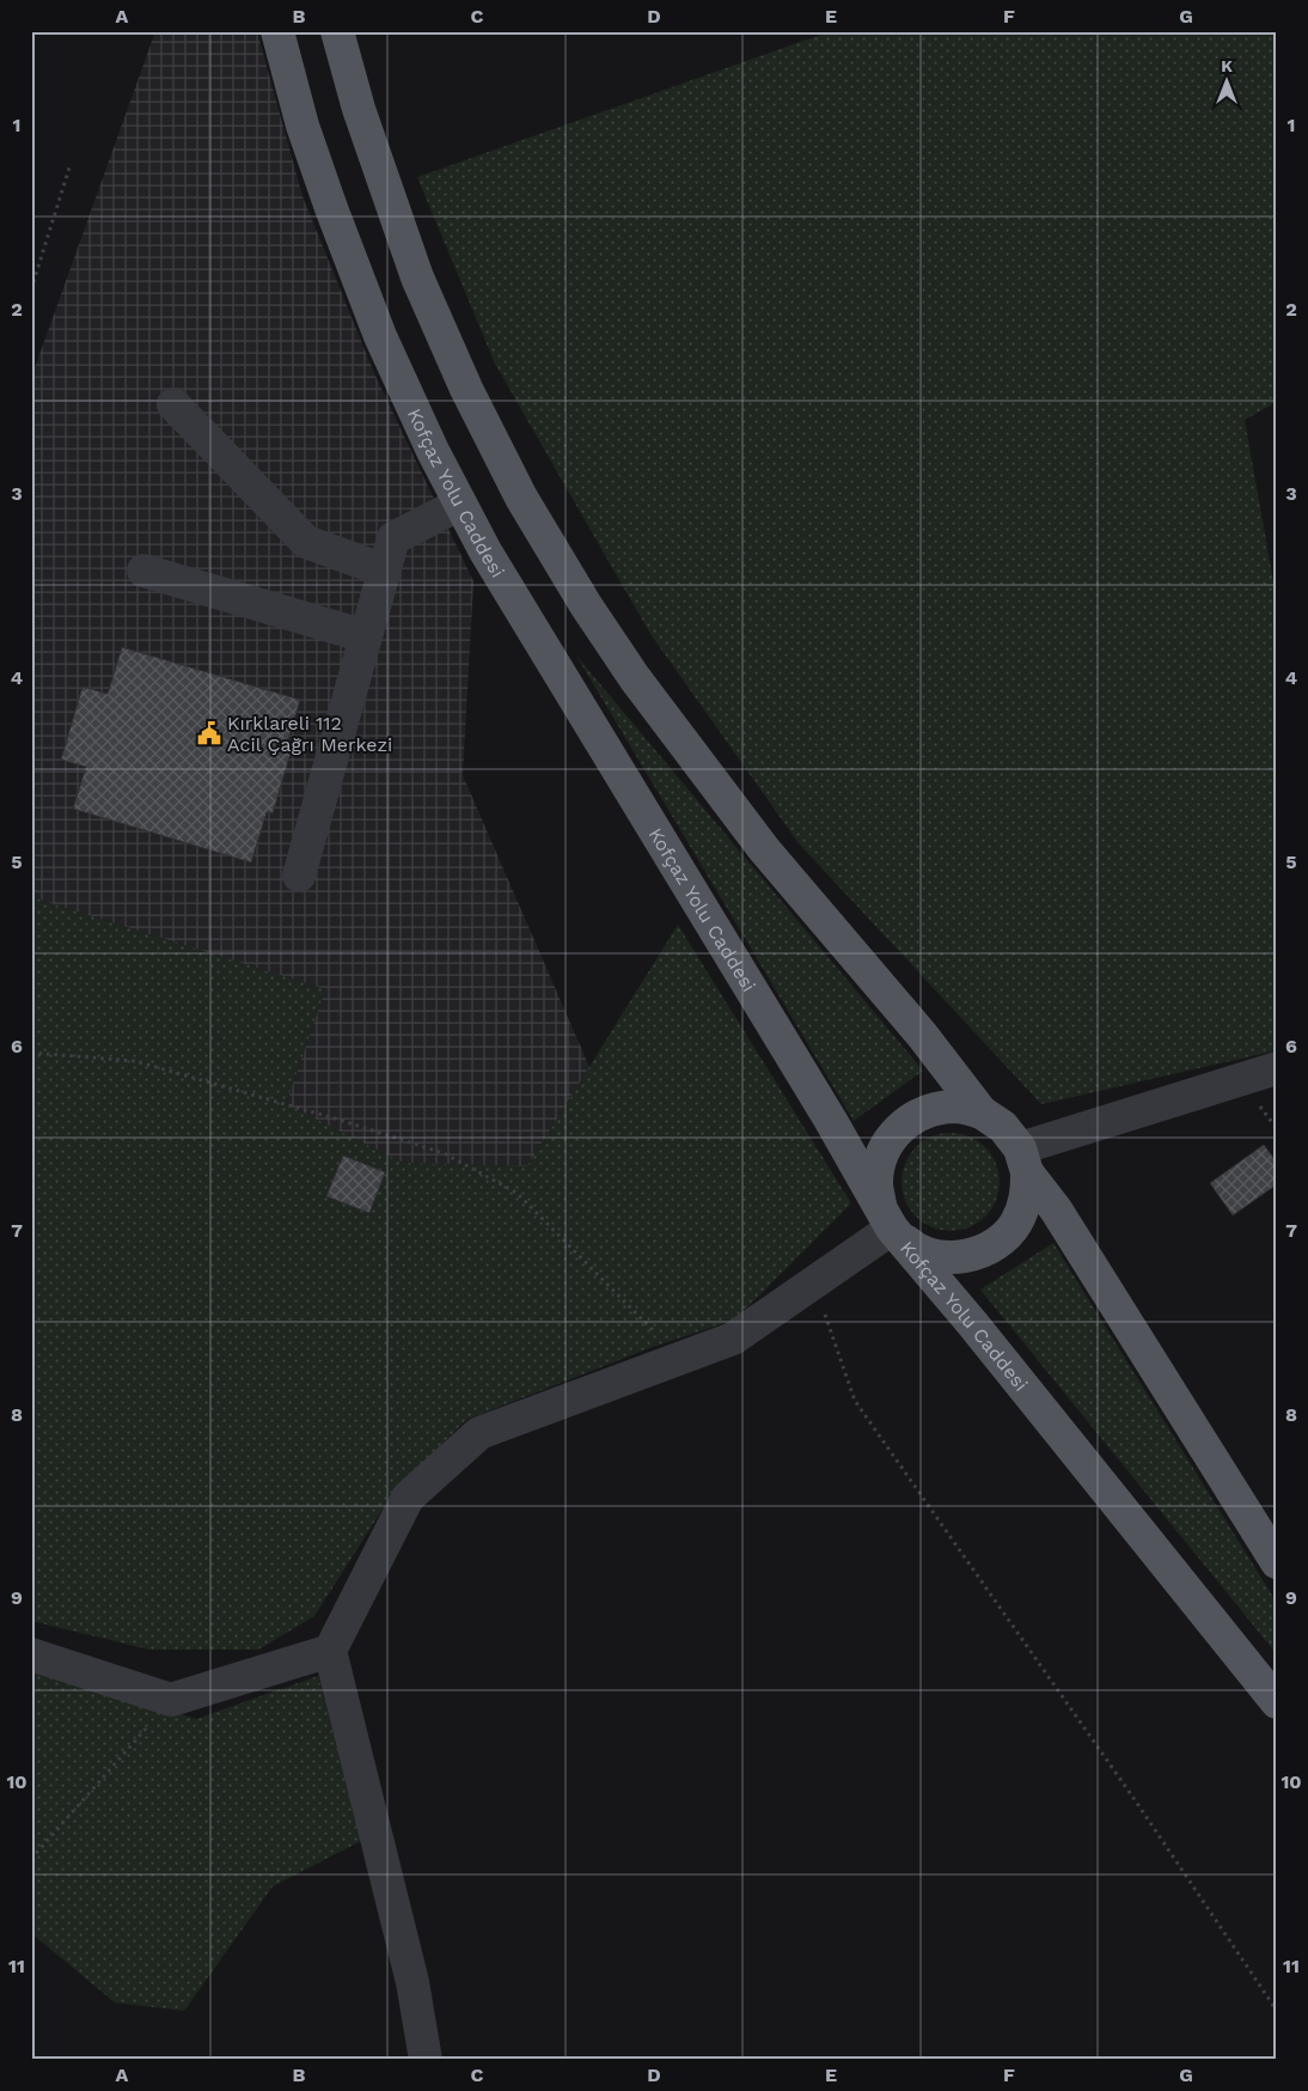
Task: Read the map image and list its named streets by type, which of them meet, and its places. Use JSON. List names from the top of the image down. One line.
{"streets":{"main road":["Kofçaz Yolu Caddesi"]},"places":{"public building":["Kırklareli 112 Acil Çağrı Merkezi"]},"north":"top","grid":{"columns":["A","B","C","D","E","F","G"],"rows":["1","2","3","4","5","6","7","8","9","10","11"]}}
